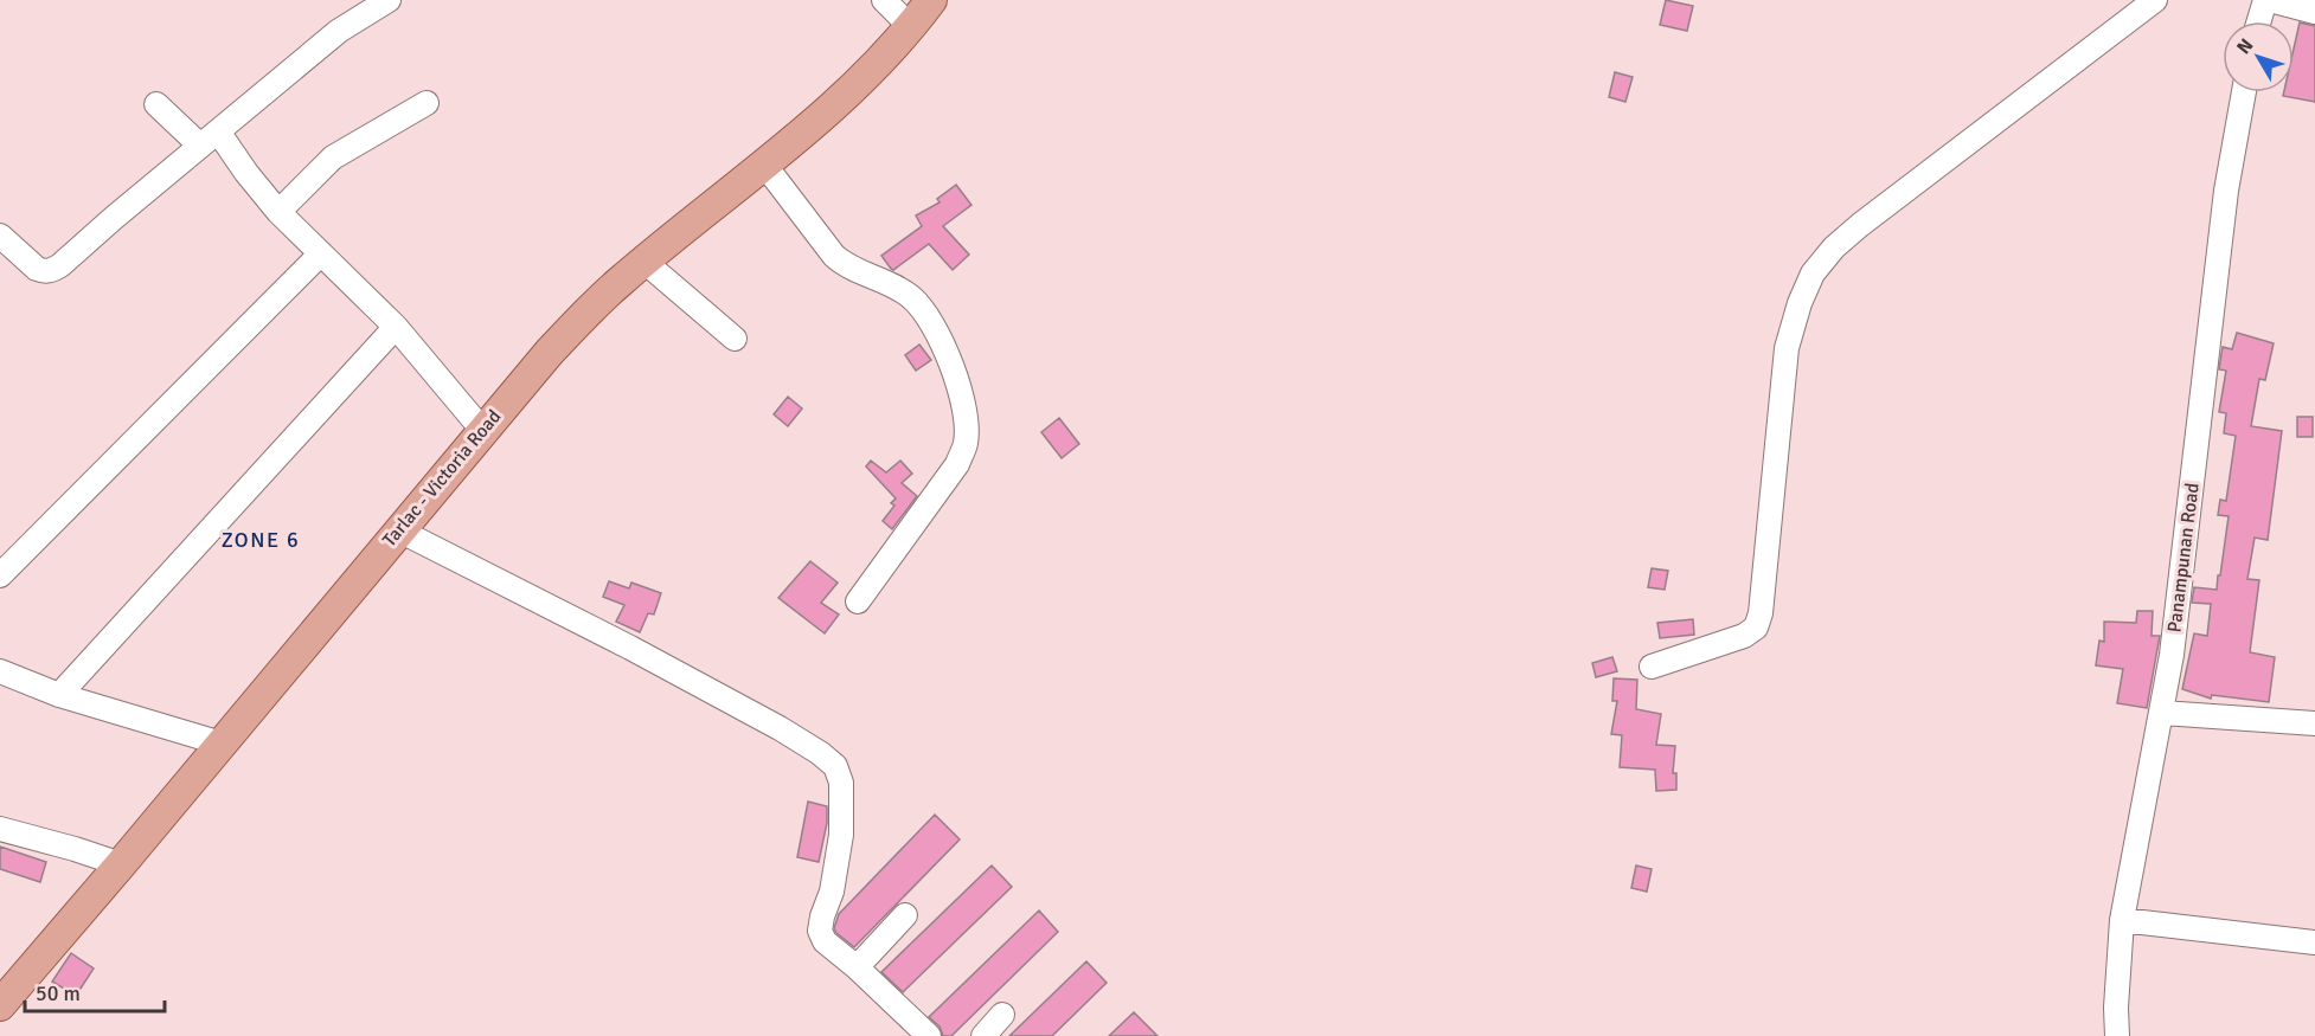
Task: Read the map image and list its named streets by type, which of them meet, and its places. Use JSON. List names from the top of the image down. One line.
{"streets":{"main road":["Tarlac - Victoria Road"],"street":["Panampunan Road"]},"districts":["ZONE 6"],"scale_bar":"50 m","north":"top left"}
